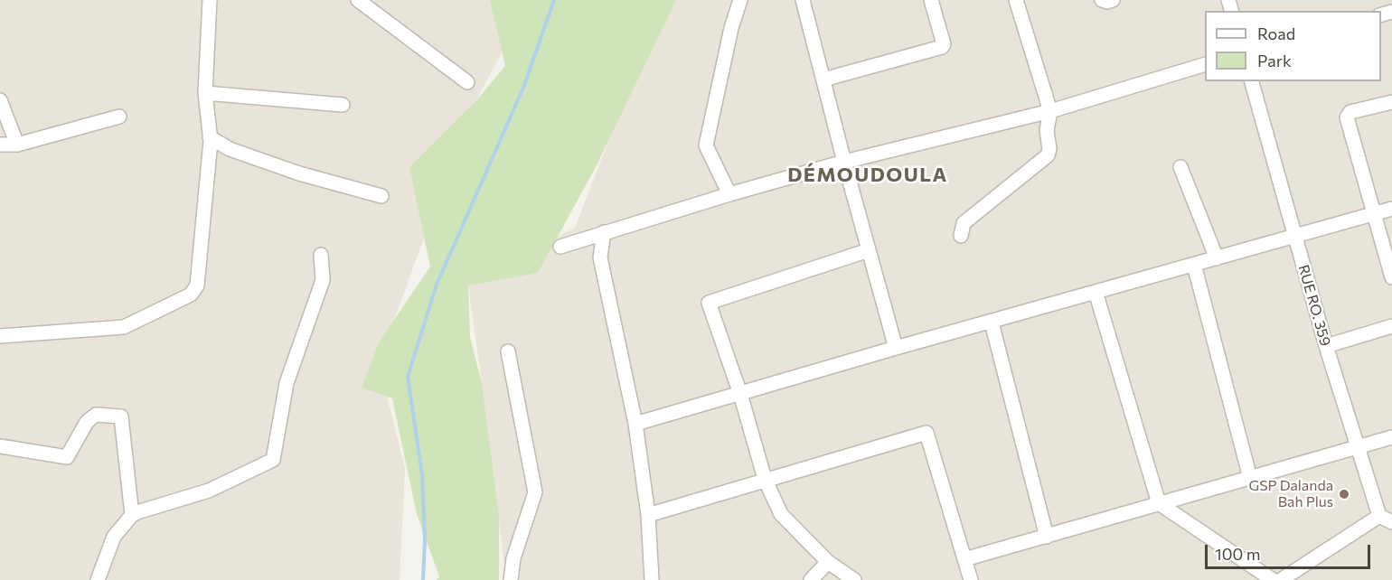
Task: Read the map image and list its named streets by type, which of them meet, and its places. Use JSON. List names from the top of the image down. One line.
{"streets":{"street":["RUE RO. 359"]},"districts":["DÉMOUDOULA"],"places":["GSP Dalanda Bah Plus"],"legend":["Road","Park"],"scale_bar":"100 m"}
